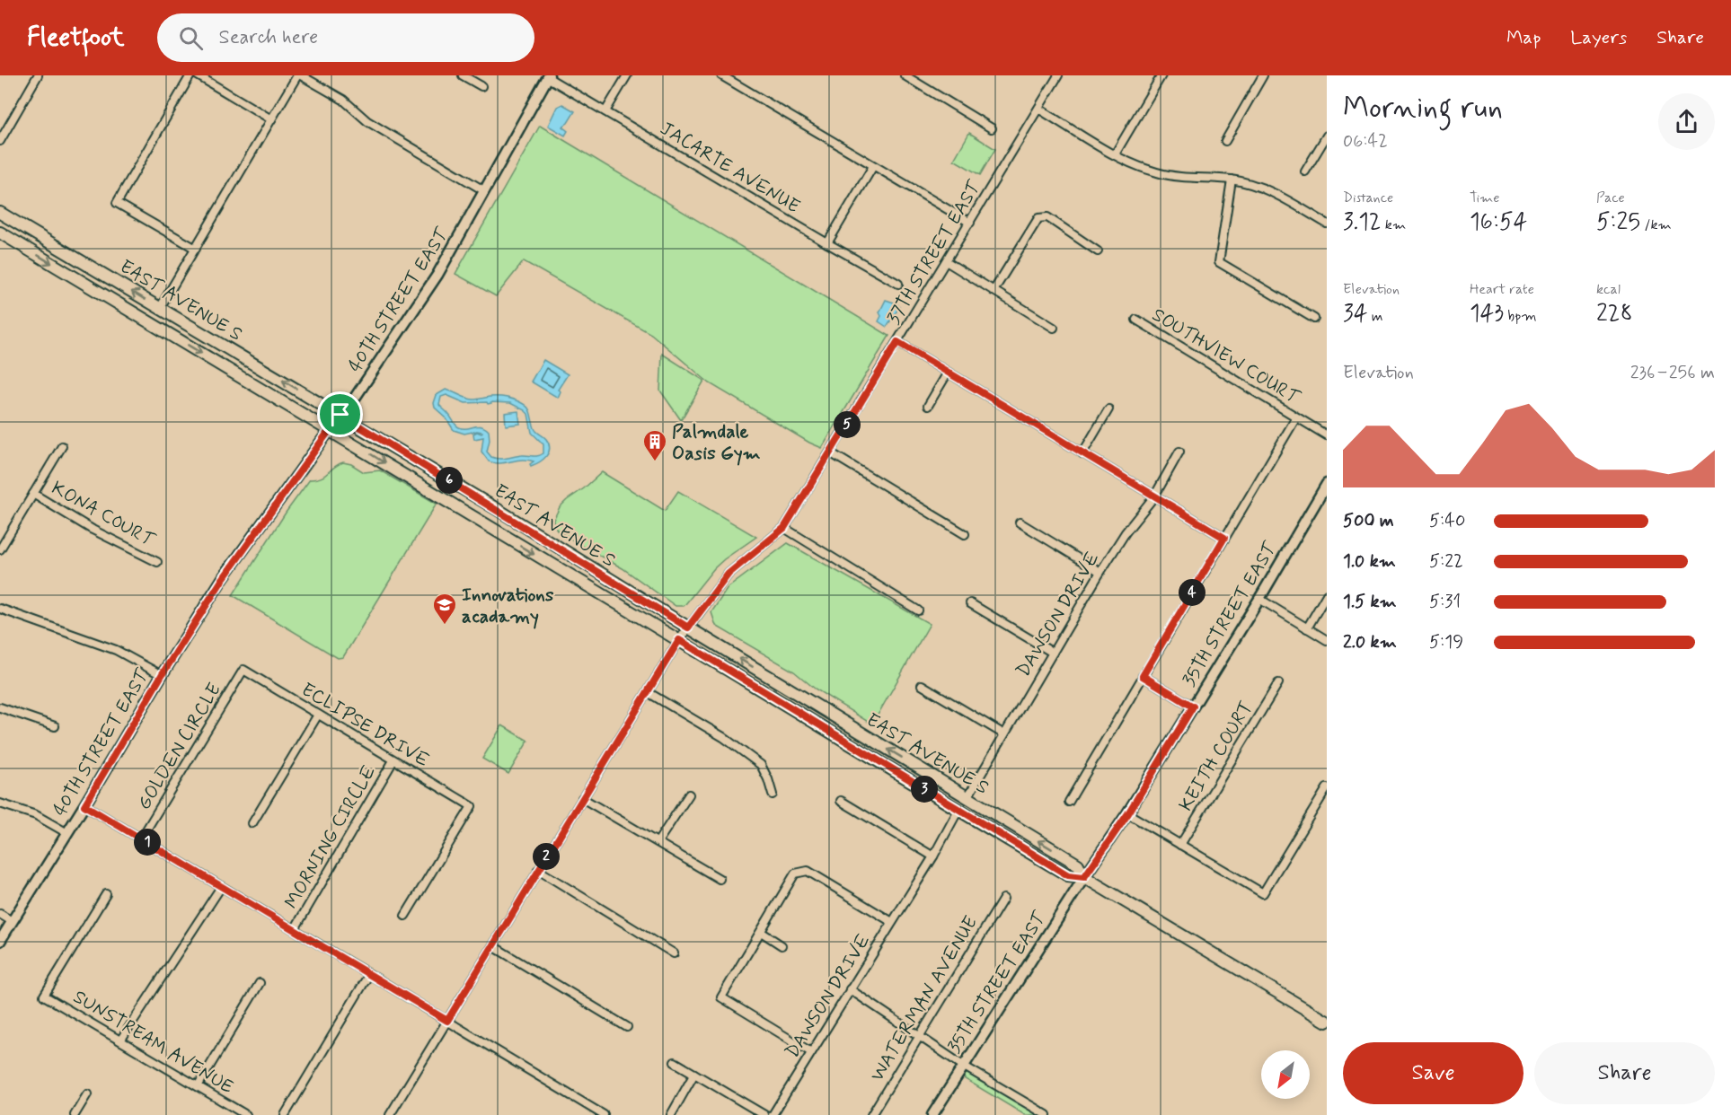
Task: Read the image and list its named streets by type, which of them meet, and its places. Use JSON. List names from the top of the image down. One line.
{"streets":{"main road":["EAST AVENUE S","40TH STREET EAST","35TH STREET EAST"],"street":["JACARTE AVENUE","37TH STREET EAST","SOUTHVIEW COURT","KONA COURT","DAWSON DRIVE","ECLIPSE DRIVE","GOLDEN CIRCLE","KEITH COURT","MORNING CIRCLE","WATERMAN AVENUE","SUNSTREAM AVENUE"]},"crossings":[["JACARTE AVENUE","40TH STREET EAST"],["37TH STREET EAST","EAST AVENUE S"],["EAST AVENUE S","40TH STREET EAST"],["EAST AVENUE S","DAWSON DRIVE"],["EAST AVENUE S","35TH STREET EAST"],["ECLIPSE DRIVE","GOLDEN CIRCLE"],["ECLIPSE DRIVE","MORNING CIRCLE"]],"places":{"building":["Palmdale Oasis Gym"],"school or university":["Innovations acadamy"]},"north":"bottom left","page":{"header":"Fleetfoot","search":"Search here","nav":["Map","Layers","Share"],"heading":["Morning run","06:42"],"stats":[["Distance","3.12 km"],["Time","16:54"],["Pace","5:25 /km"],["Elevation","34 m"],["Heart rate","143 bpm"],["kcal","228"]],"chart":["Elevation","236–256 m"],"pins":["5","6","4","3","1","2"],"list":[{"name":"500 m","note":"5:40"},{"name":"1.0 km","note":"5:22"},{"name":"1.5 km","note":"5:31"},{"name":"2.0 km","note":"5:19"}],"buttons":["Save","Share"]}}
